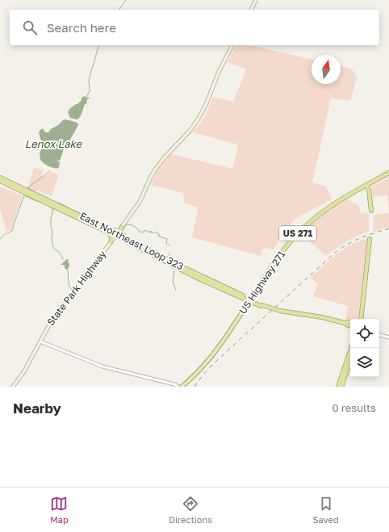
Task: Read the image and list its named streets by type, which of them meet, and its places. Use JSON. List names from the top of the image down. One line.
{"streets":{"highway":["US 271","East Northeast Loop 323","US Highway 271"],"main road":["State Park Highway"]},"crossings":[["East Northeast Loop 323","US Highway 271"],["East Northeast Loop 323","State Park Highway"]],"water":["Lenox Lake"],"north":"top","page":{"search":"Search here","heading":["Nearby","0 results"],"nav":["Map","Directions","Saved"]}}
